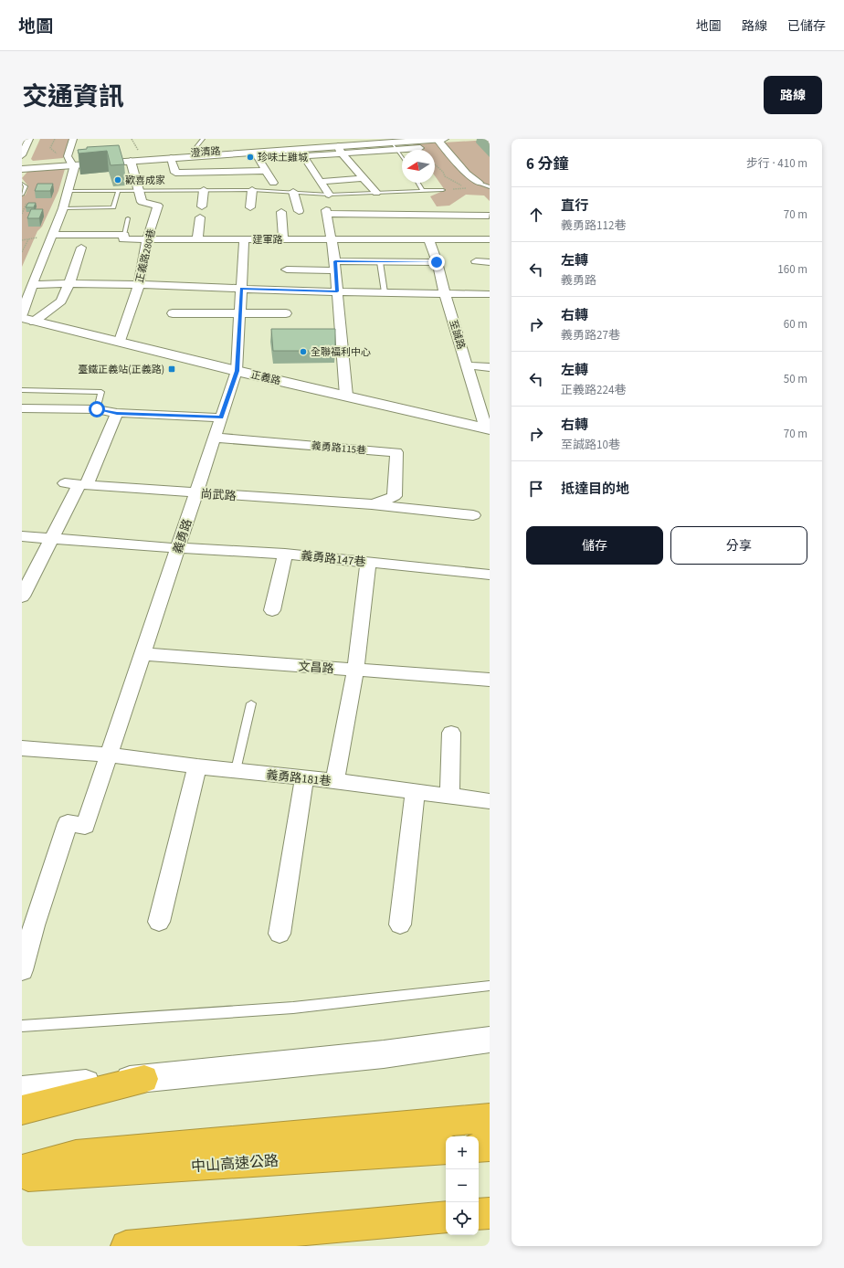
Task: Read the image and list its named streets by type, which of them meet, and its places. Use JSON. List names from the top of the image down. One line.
{"streets":{"highway":["中山高速公路"],"main road":["澄清路","正義路"],"street":["建軍路","正義路280巷","至誠路","義勇路115巷","尚武路","義勇路","義勇路147巷","文昌路","義勇路181巷"]},"crossings":[["澄清路","正義路280巷"],["建軍路","正義路280巷"],["建軍路","至誠路"],["建軍路","義勇路"],["正義路280巷","正義路"],["至誠路","正義路"],["正義路","義勇路"],["義勇路115巷","尚武路"],["義勇路115巷","義勇路"],["尚武路","義勇路"],["義勇路","義勇路147巷"],["義勇路","文昌路"],["義勇路","義勇路181巷"]],"places":{"other":["珍味土雞城","歡喜成家","全聯福利中心"],"transit":["臺鐵正義站(正義路)"]},"north":"left","page":{"header":"地圖","nav":["地圖","路線","已儲存"],"title":"交通資訊","buttons":["路線",["儲存","分享"]],"heading":["6 分鐘","步行 · 410 m"],"list":[["直行","義勇路112巷","70 m"],["左轉","義勇路","160 m"],["右轉","義勇路27巷","60 m"],["左轉","正義路224巷","50 m"],["右轉","至誠路10巷","70 m"],"抵達目的地"],"map_buttons":["+","−"]}}
